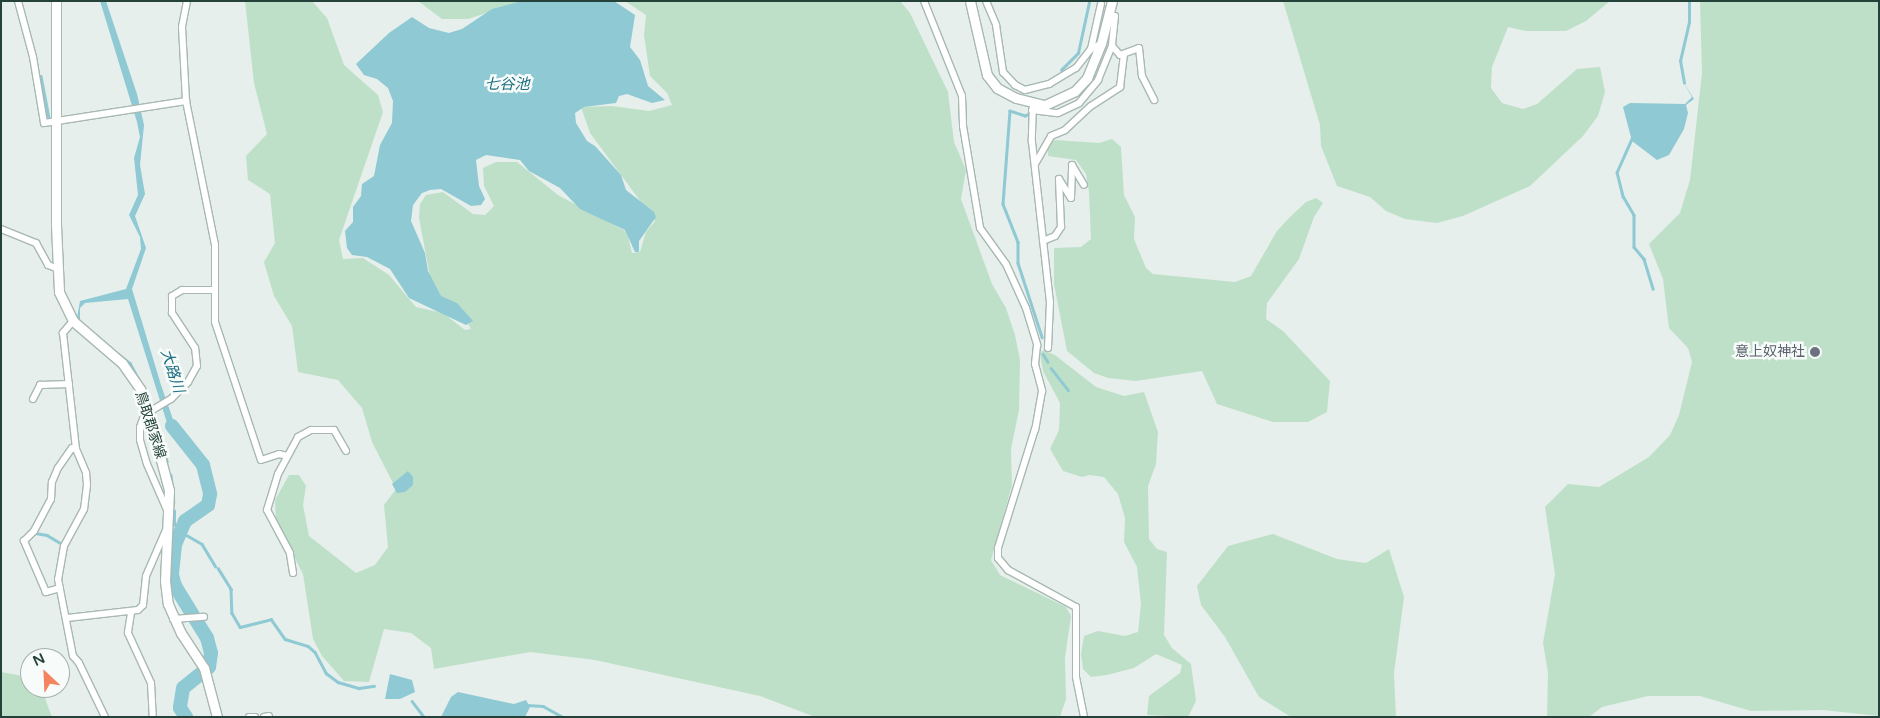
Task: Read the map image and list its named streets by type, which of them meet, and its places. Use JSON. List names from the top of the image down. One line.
{"streets":{"main road":["鳥取郡家線"]},"water":["七谷池","大路川"],"places":["意上奴神社"],"north":"top left"}
